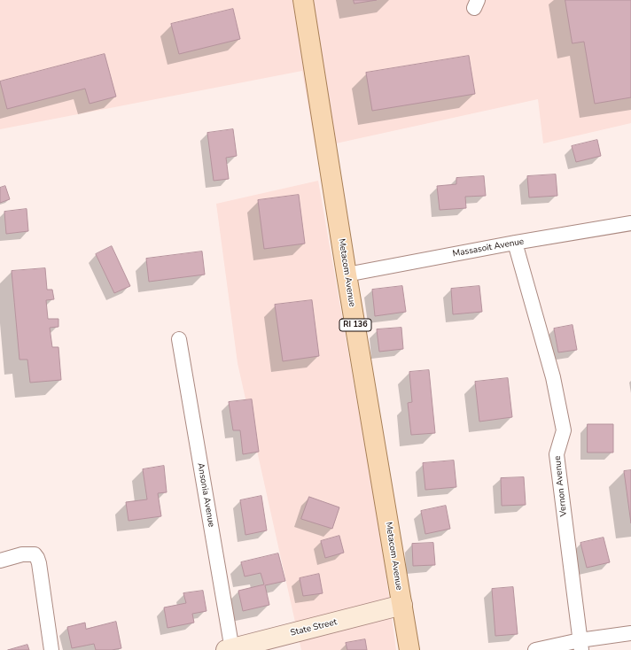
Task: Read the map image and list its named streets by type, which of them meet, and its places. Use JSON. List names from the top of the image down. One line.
{"streets":{"main road":["Metacom Avenue","RI 136"],"street":["Massasoit Avenue","Vernon Avenue","Ansonia Avenue","State Street"]},"crossings":[["Massasoit Avenue","Metacom Avenue"],["Massasoit Avenue","Vernon Avenue"],["Metacom Avenue","State Street"],["Ansonia Avenue","State Street"]]}
